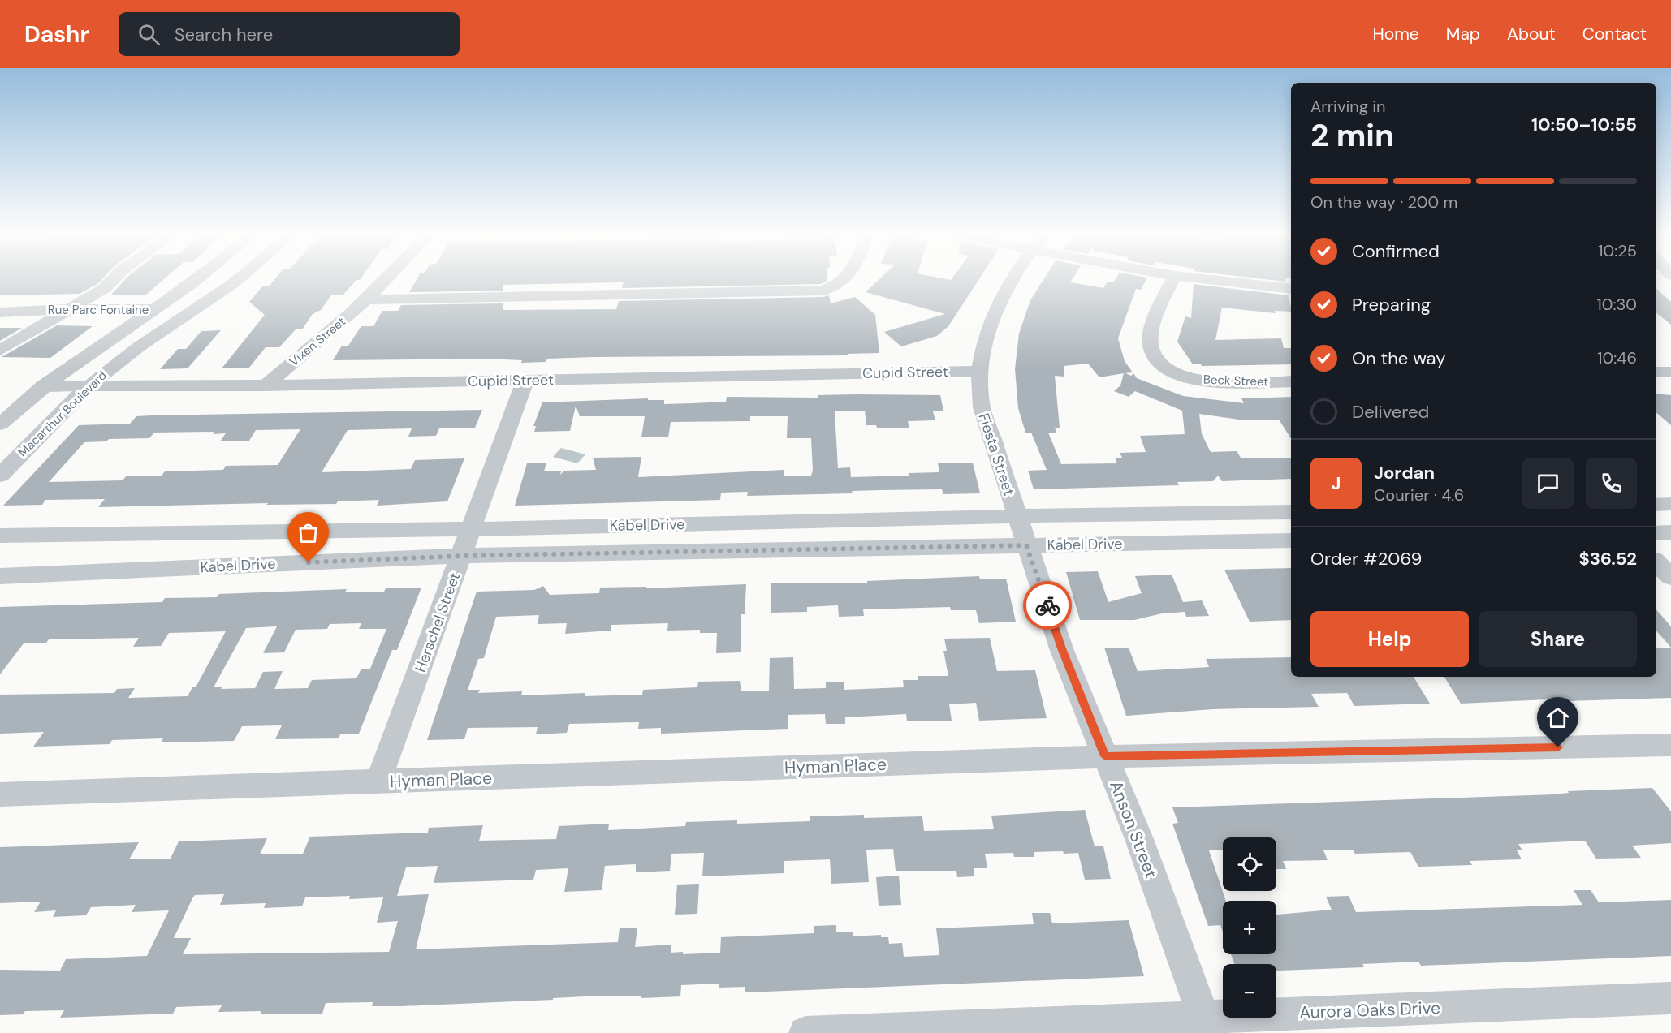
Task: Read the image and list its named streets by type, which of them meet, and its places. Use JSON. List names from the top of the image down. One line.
{"streets":{"street":["Rue Parc Fontaine","Vixen Street","Cupid Street","Beck Street","Macarthur Boulevard","Fiesta Street","Kabel Drive","Herschel Street","Hyman Place","Anson Street","Aurora Oaks Drive"]},"crossings":[["Rue Parc Fontaine","Macarthur Boulevard"],["Vixen Street","Cupid Street"],["Cupid Street","Macarthur Boulevard"],["Cupid Street","Fiesta Street"],["Cupid Street","Herschel Street"],["Fiesta Street","Kabel Drive"],["Fiesta Street","Anson Street"],["Kabel Drive","Herschel Street"],["Kabel Drive","Anson Street"],["Herschel Street","Hyman Place"],["Hyman Place","Anson Street"],["Anson Street","Aurora Oaks Drive"]],"page":{"header":"Dashr","search":"Search here","nav":["Home","Map","About","Contact"],"heading":["2 min","Arriving in","10:50–10:55"],"panel":["Jordan","Courier · 4.6","Order #2069","$36.52"],"bar":"On the way · 200 m","list":[["Confirmed","10:25"],["Preparing","10:30"],["On the way","10:46"],"Delivered"],"round":"J","buttons":["Help","Share"],"map_buttons":["+","−"]}}
